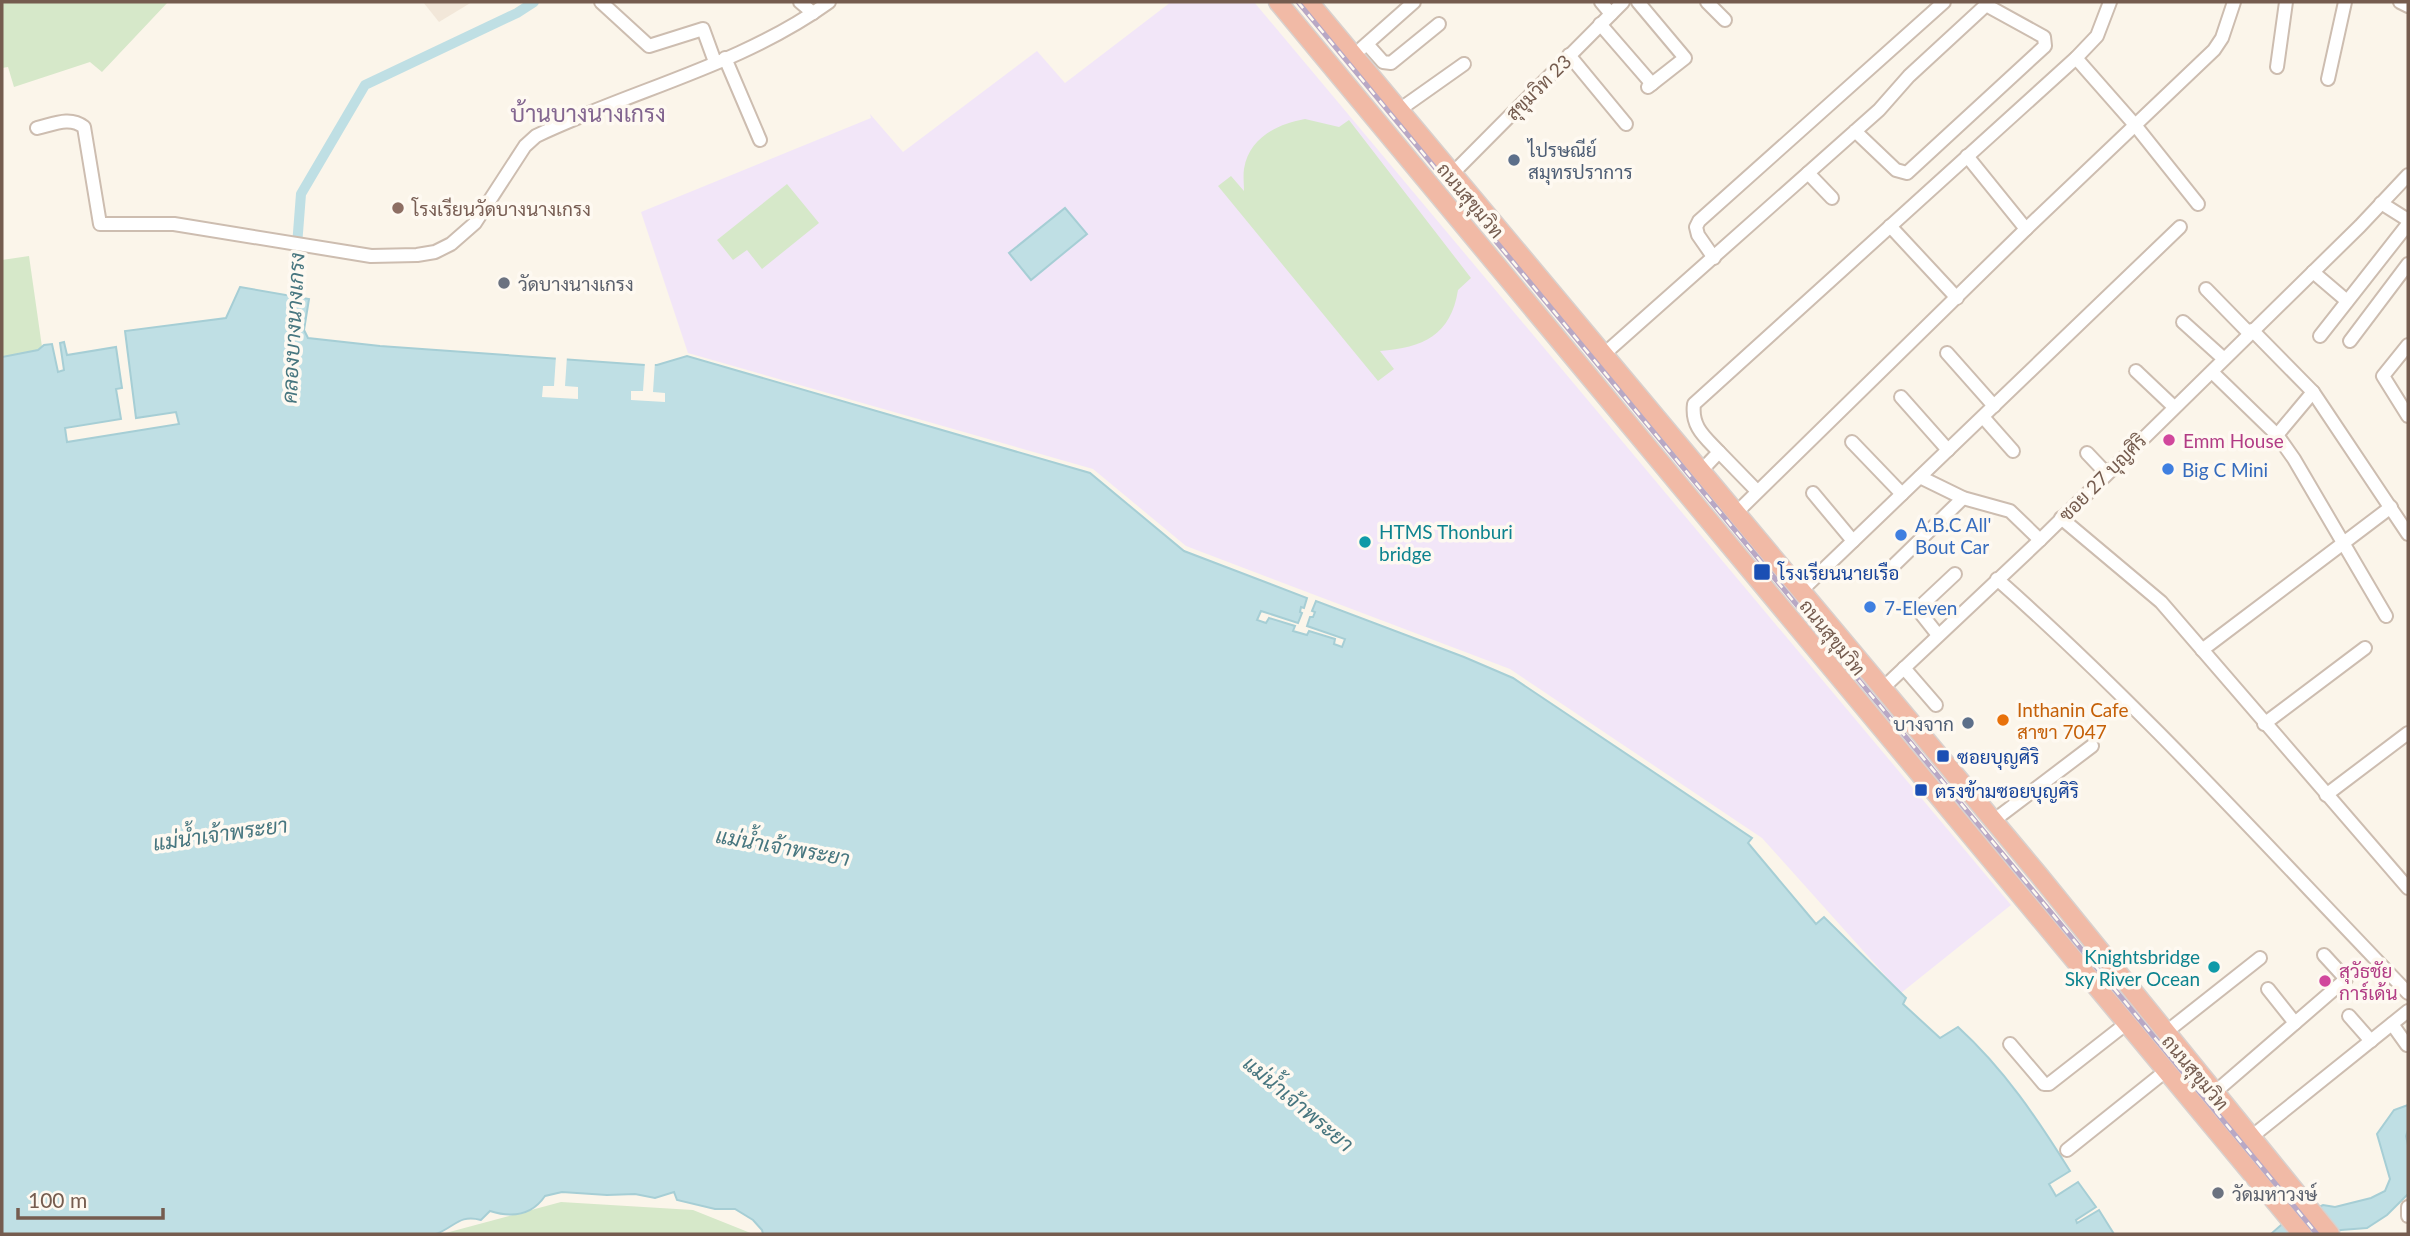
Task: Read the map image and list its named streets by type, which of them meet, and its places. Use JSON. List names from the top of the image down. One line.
{"streets":{"highway":["ถนนสุขุมวิท"],"street":["สุขุมวิท 23","ซอย 27 บุญศิริ"]},"crossings":[["สุขุมวิท 23","ถนนสุขุมวิท"],["ถนนสุขุมวิท","ซอย 27 บุญศิริ"]],"districts":["บ้านบางนางเกรง"],"water":["คลองบางนางเกรง","แม่น้ำเจ้าพระยา"],"places":{"other":["ไปรษณีย์ สมุทรปราการ","โรงเรียนวัดบางนางเกรง","วัดบางนางเกรง","Emm House","Big C Mini","A.B.C All' Bout Car","HTMS Thonburi bridge","7-Eleven","Inthanin Cafe สาขา 7047","บางจาก","Knightsbridge Sky River Ocean","สุวัธชัย การ์เด้น","วัดมหาวงษ์"],"transit":["โรงเรียนนายเรือ","ซอยบุญศิริ","ตรงข้ามซอยบุญศิริ"]},"scale_bar":"100 m"}
